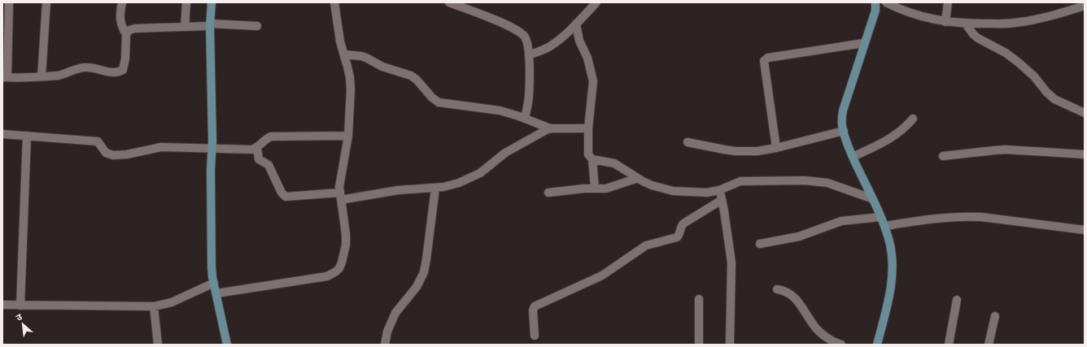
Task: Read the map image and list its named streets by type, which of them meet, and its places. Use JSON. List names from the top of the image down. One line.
{"north":"top left"}
